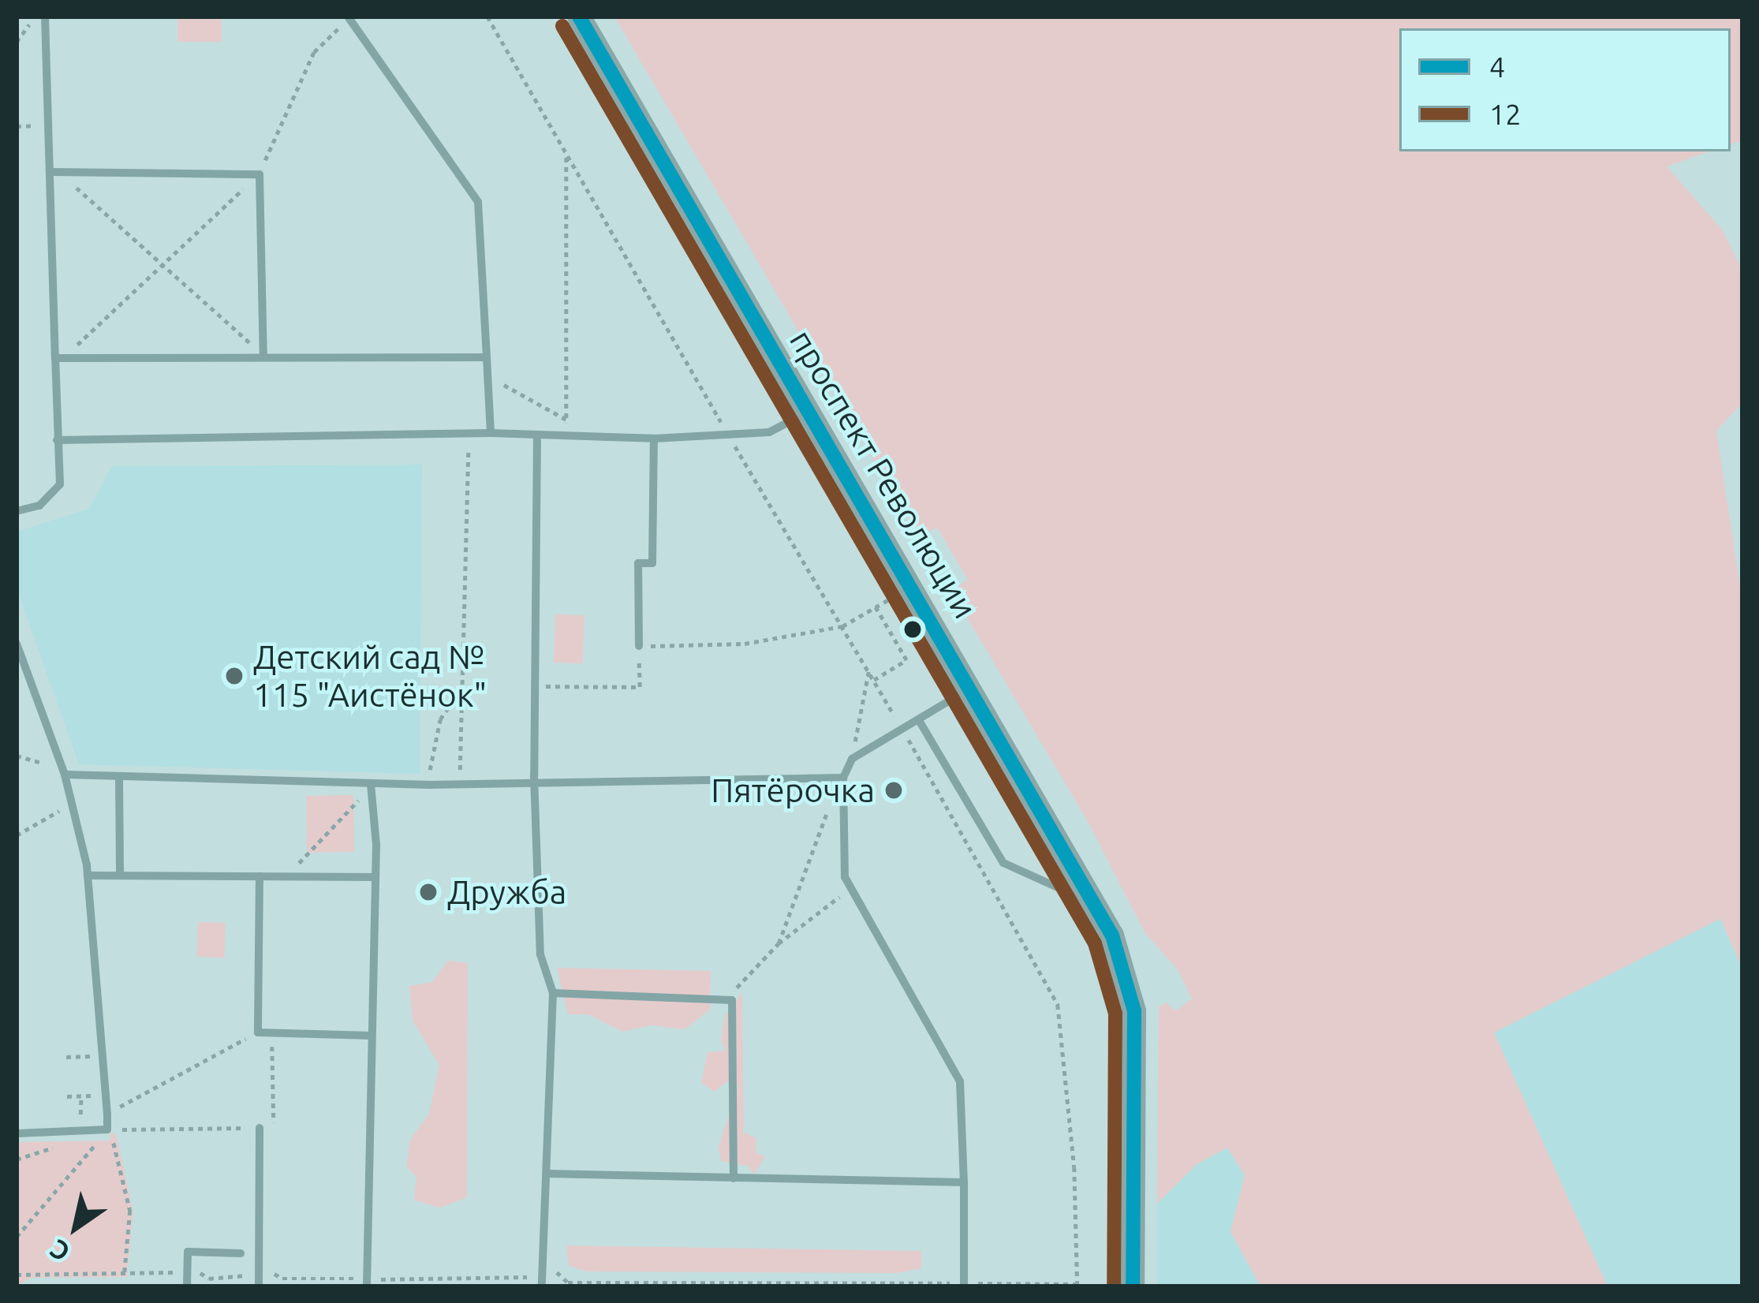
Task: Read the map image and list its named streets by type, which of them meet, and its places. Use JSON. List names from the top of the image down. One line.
{"streets":{"main road":["проспект Революции"]},"places":["Детский сад № 115 \"Аистёнок\"","Пятёрочка","Дружба"],"lines":["transit line 4","transit line 12"],"legend":["4","12"],"north":"bottom left"}
